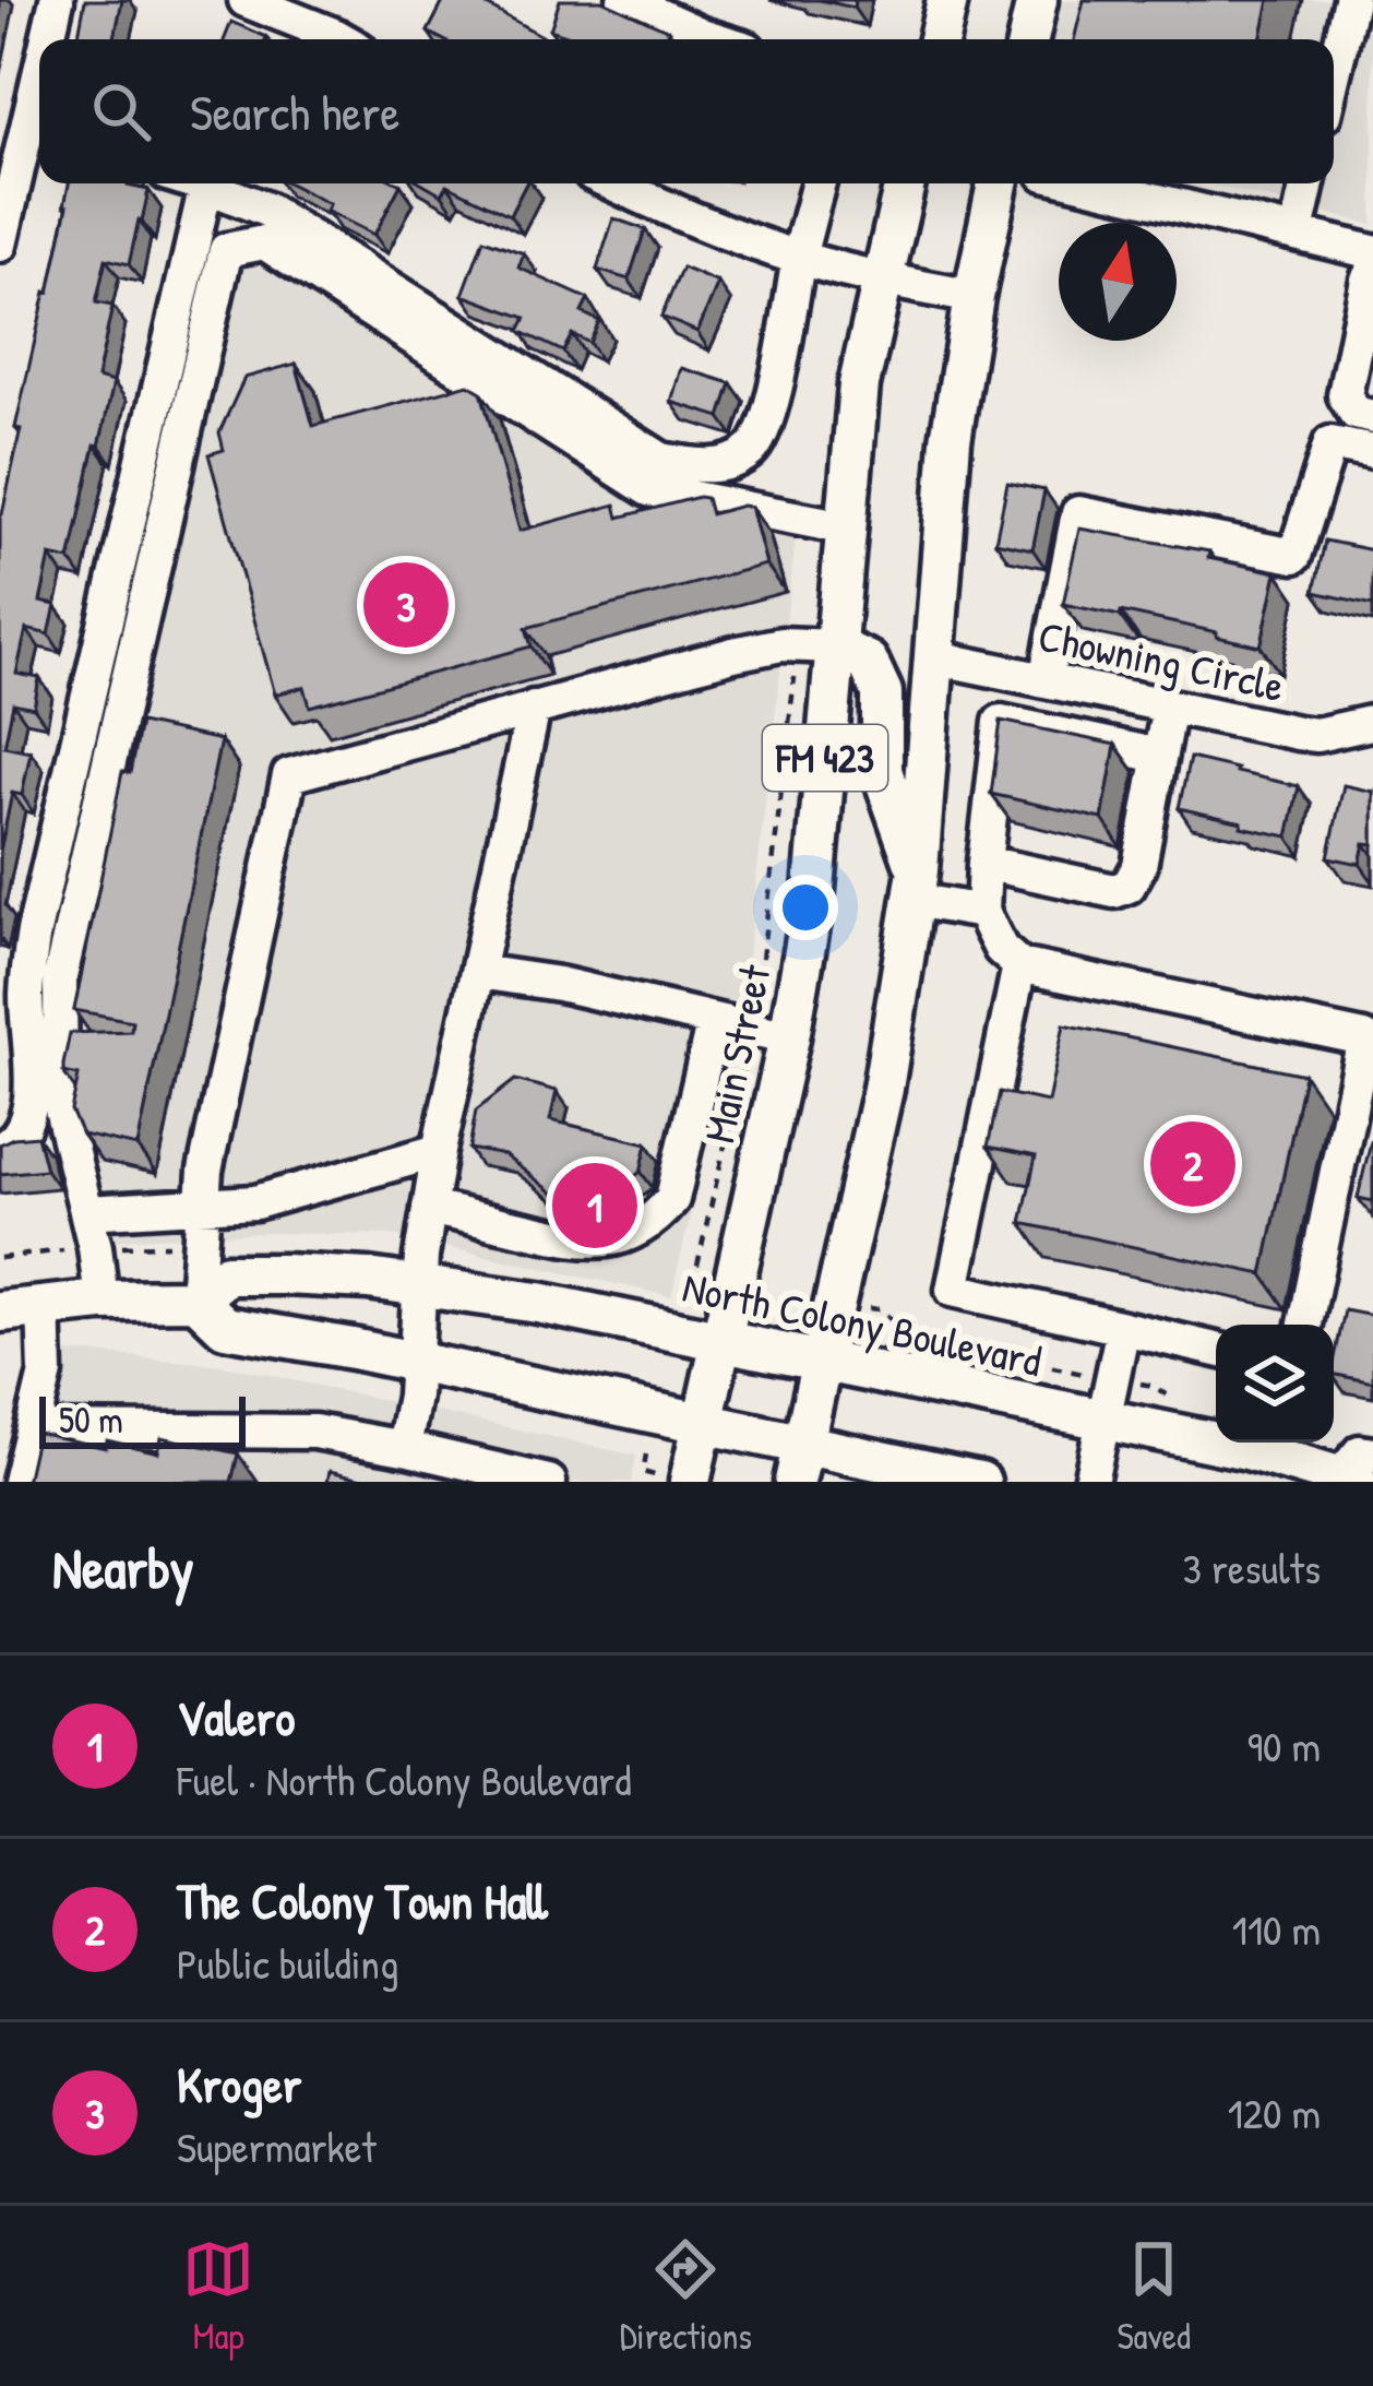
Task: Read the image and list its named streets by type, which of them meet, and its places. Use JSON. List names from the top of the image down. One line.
{"streets":{"main road":["FM 423","Main Street","North Colony Boulevard"],"street":["Chowning Circle"]},"crossings":[["Chowning Circle","FM 423"],["FM 423","North Colony Boulevard"],["Main Street","North Colony Boulevard"]],"scale_bar":"50 m","north":"top","page":{"search":"Search here","pins":["3","2","1"],"scale":"50 m","heading":["Nearby","3 results"],"list":[{"mark":"1","name":"Valero","note":"Fuel · North Colony Boulevard","value":"90 m"},{"mark":"2","name":"The Colony Town Hall","note":"Public building","value":"110 m"},{"mark":"3","name":"Kroger","note":"Supermarket","value":"120 m"}],"nav":["Map","Directions","Saved"]}}
